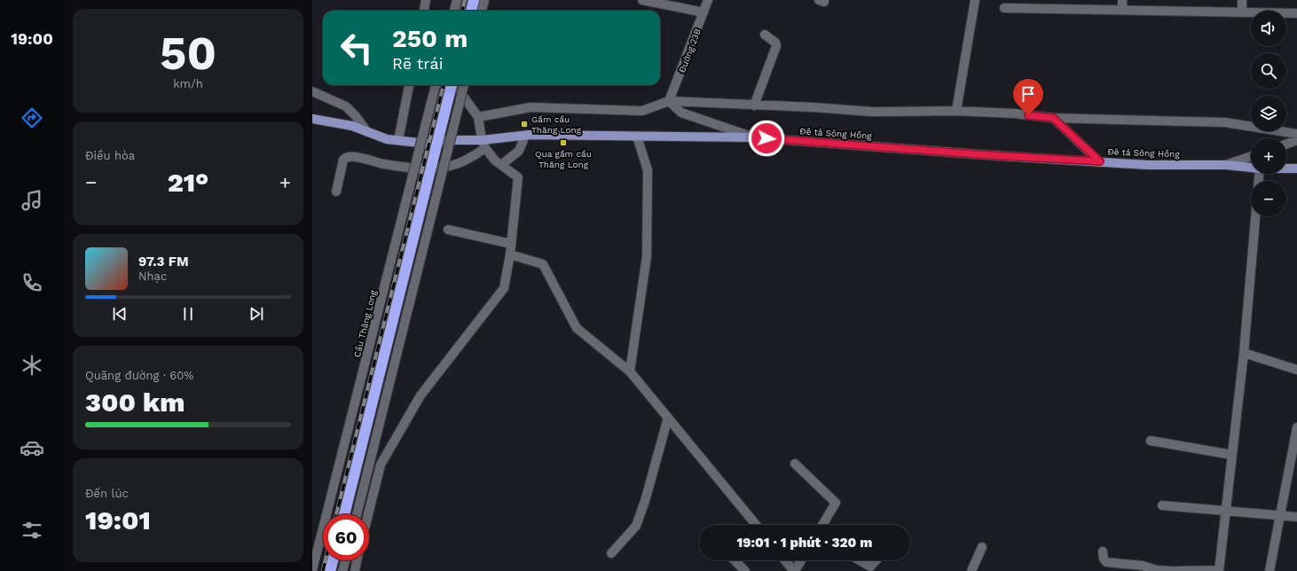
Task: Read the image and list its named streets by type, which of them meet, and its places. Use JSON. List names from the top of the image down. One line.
{"streets":{"main road":["Đê tả Sông Hồng"],"street":["Đường 23B","Cầu Thăng Long"]},"places":{"transit":["Gầm cầu Thăng Long","Qua gầm cầu Thăng Long"]},"page":{"tabs":"19:00","tile":[["50","km/h"],"Điều hòa",["Quãng đường · 60%","300 km"],["Đến lúc","19:01"]],"map_buttons":["+","−"],"turn":["250 m","Rẽ trái"],"heat":["−","21°","+"],"song":["97.3 FM","Nhạc"],"limit":"60","trip":"19:01 · 1 phút · 320 m"}}
